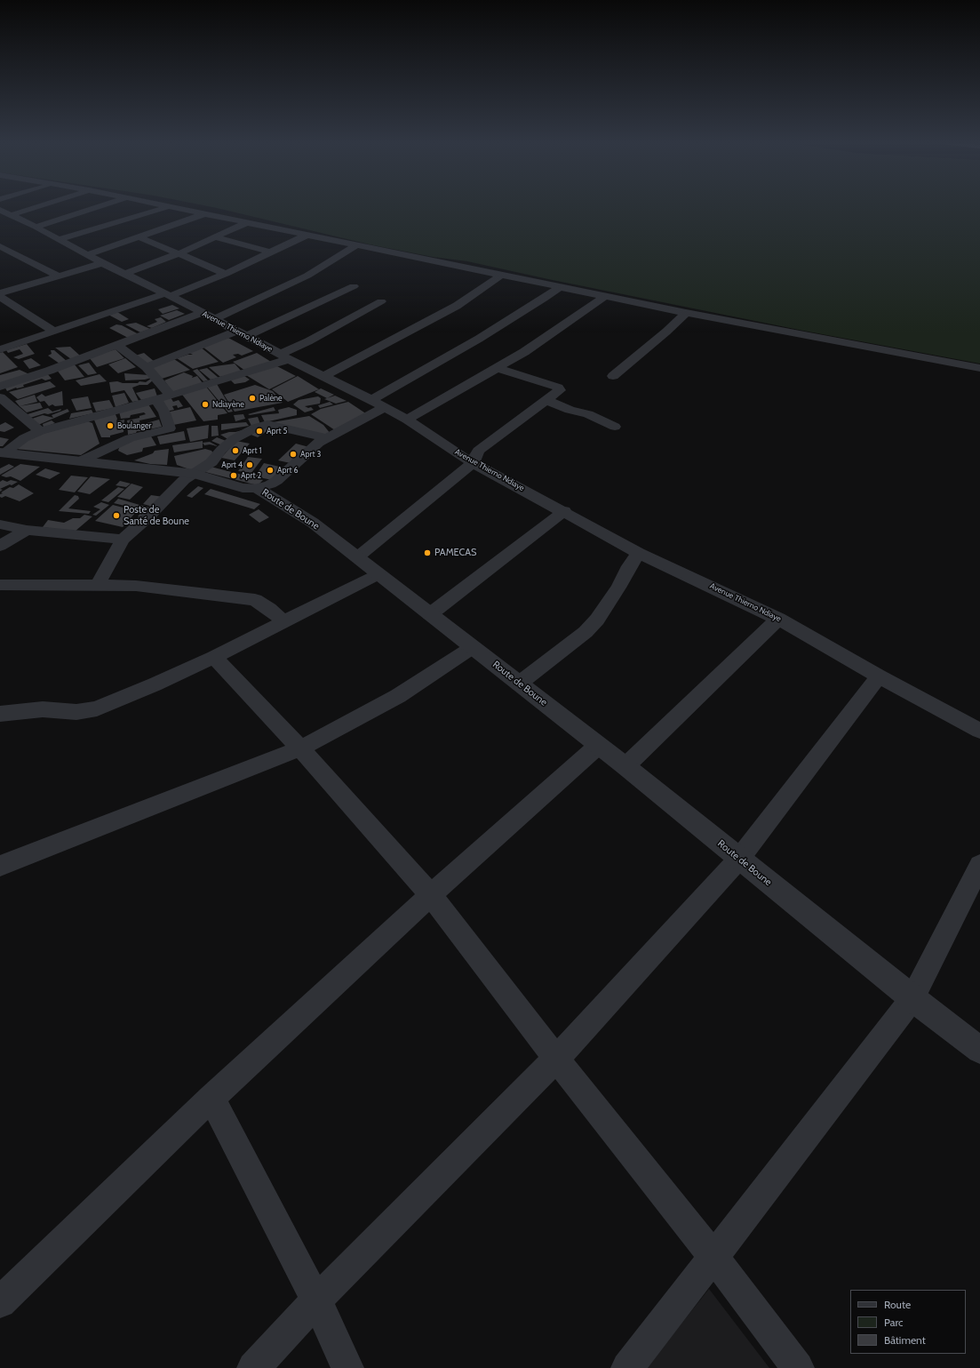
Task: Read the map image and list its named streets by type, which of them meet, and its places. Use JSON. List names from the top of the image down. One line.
{"streets":{"street":["Avenue Thierno Ndiaye","Route de Boune"]},"places":["Palène","Ndiayène","Boulanger","Aprt 5","Aprt 1","Aprt 3","Aprt 4","Aprt 6","Aprt 2","Poste de Santé de Boune","PAMECAS"],"legend":["Route","Parc","Bâtiment"]}
